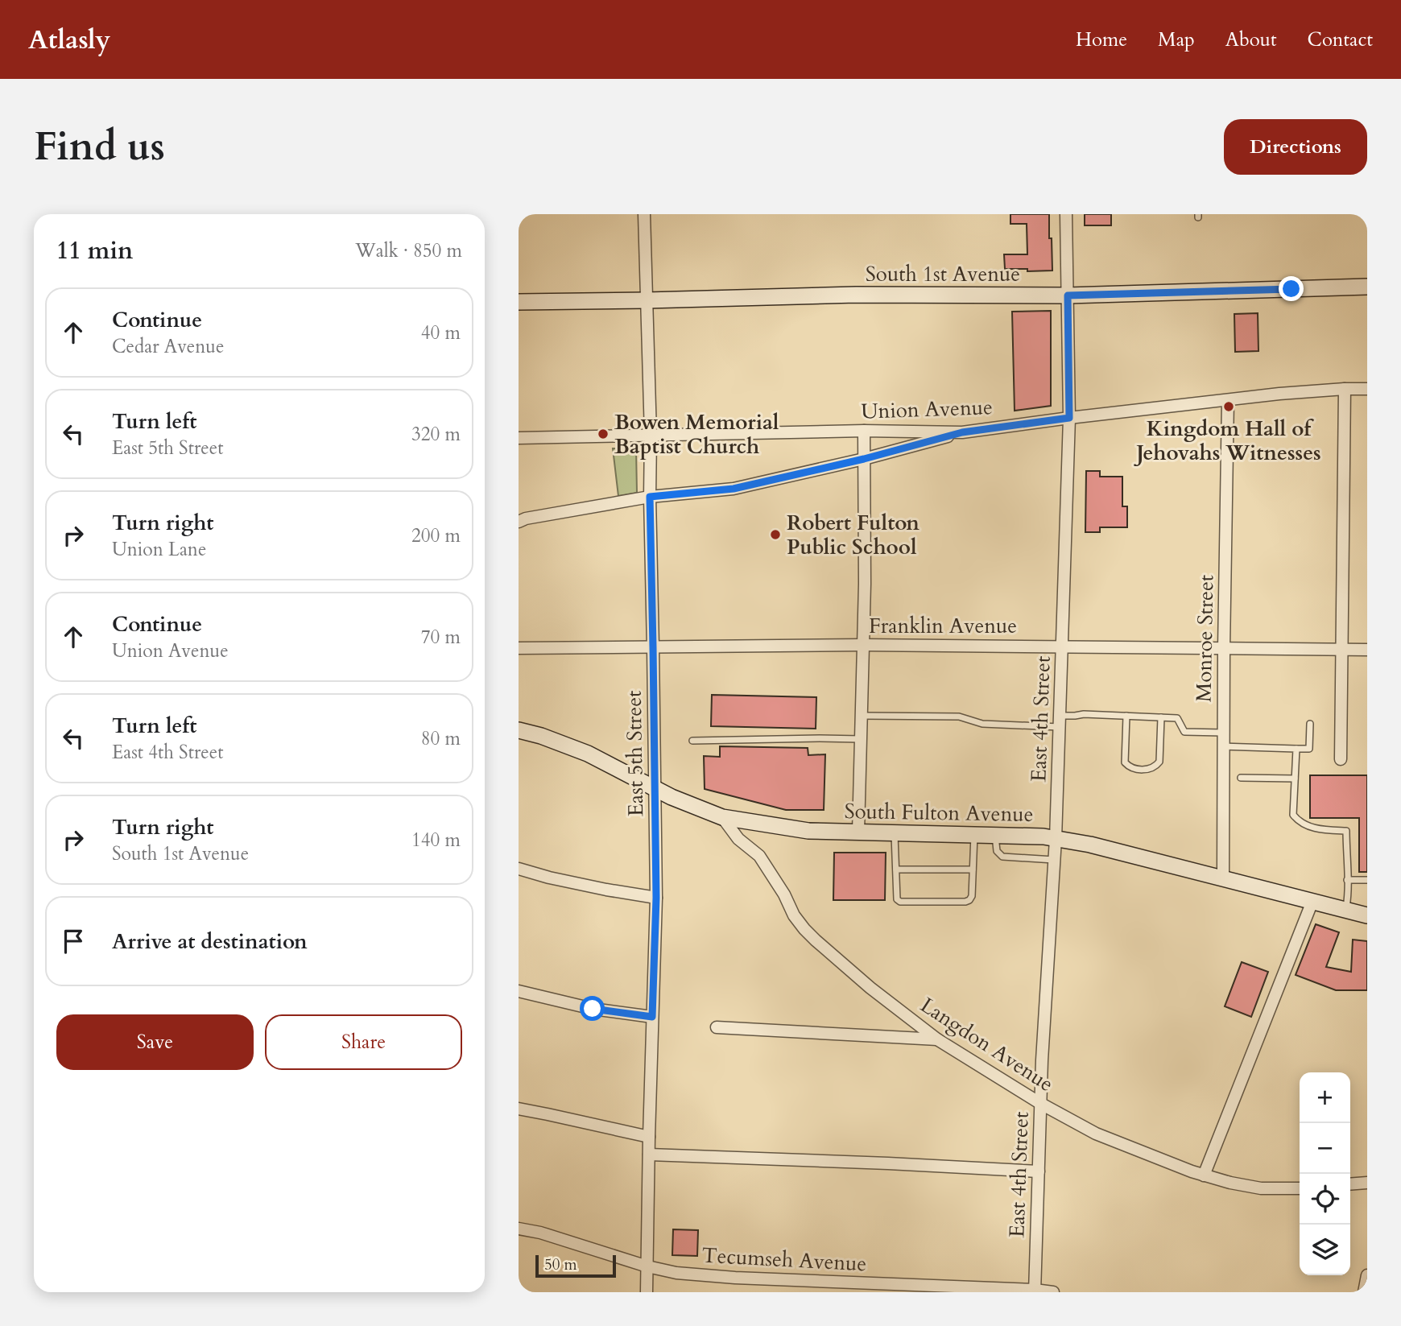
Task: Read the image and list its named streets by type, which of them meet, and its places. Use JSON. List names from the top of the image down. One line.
{"streets":{"main road":["South 1st Avenue","South Fulton Avenue"],"street":["Union Avenue","Franklin Avenue","Monroe Street","East 4th Street","East 5th Street","Langdon Avenue","Tecumseh Avenue"]},"crossings":[["South 1st Avenue","East 4th Street"],["South 1st Avenue","East 5th Street"],["Union Avenue","Monroe Street"],["Union Avenue","East 4th Street"],["Union Avenue","East 5th Street"],["Franklin Avenue","Monroe Street"],["Franklin Avenue","East 4th Street"],["Franklin Avenue","East 5th Street"],["Monroe Street","South Fulton Avenue"],["East 4th Street","South Fulton Avenue"],["East 4th Street","Langdon Avenue"],["East 4th Street","Tecumseh Avenue"],["East 5th Street","South Fulton Avenue"],["East 5th Street","Tecumseh Avenue"],["South Fulton Avenue","Langdon Avenue"]],"places":["Kingdom Hall of Jehovahs Witnesses","Bowen Memorial Baptist Church","Robert Fulton Public School"],"scale_bar":"50 m","page":{"header":"Atlasly","nav":["Home","Map","About","Contact"],"buttons":["Directions",["Save","Share"]],"title":"Find us","heading":["11 min","Walk · 850 m"],"list":[["Continue","Cedar Avenue","40 m"],["Turn left","East 5th Street","320 m"],["Turn right","Union Lane","200 m"],["Continue","Union Avenue","70 m"],["Turn left","East 4th Street","80 m"],["Turn right","South 1st Avenue","140 m"],"Arrive at destination"],"map_buttons":["+","−"],"scale":"50 m"}}
